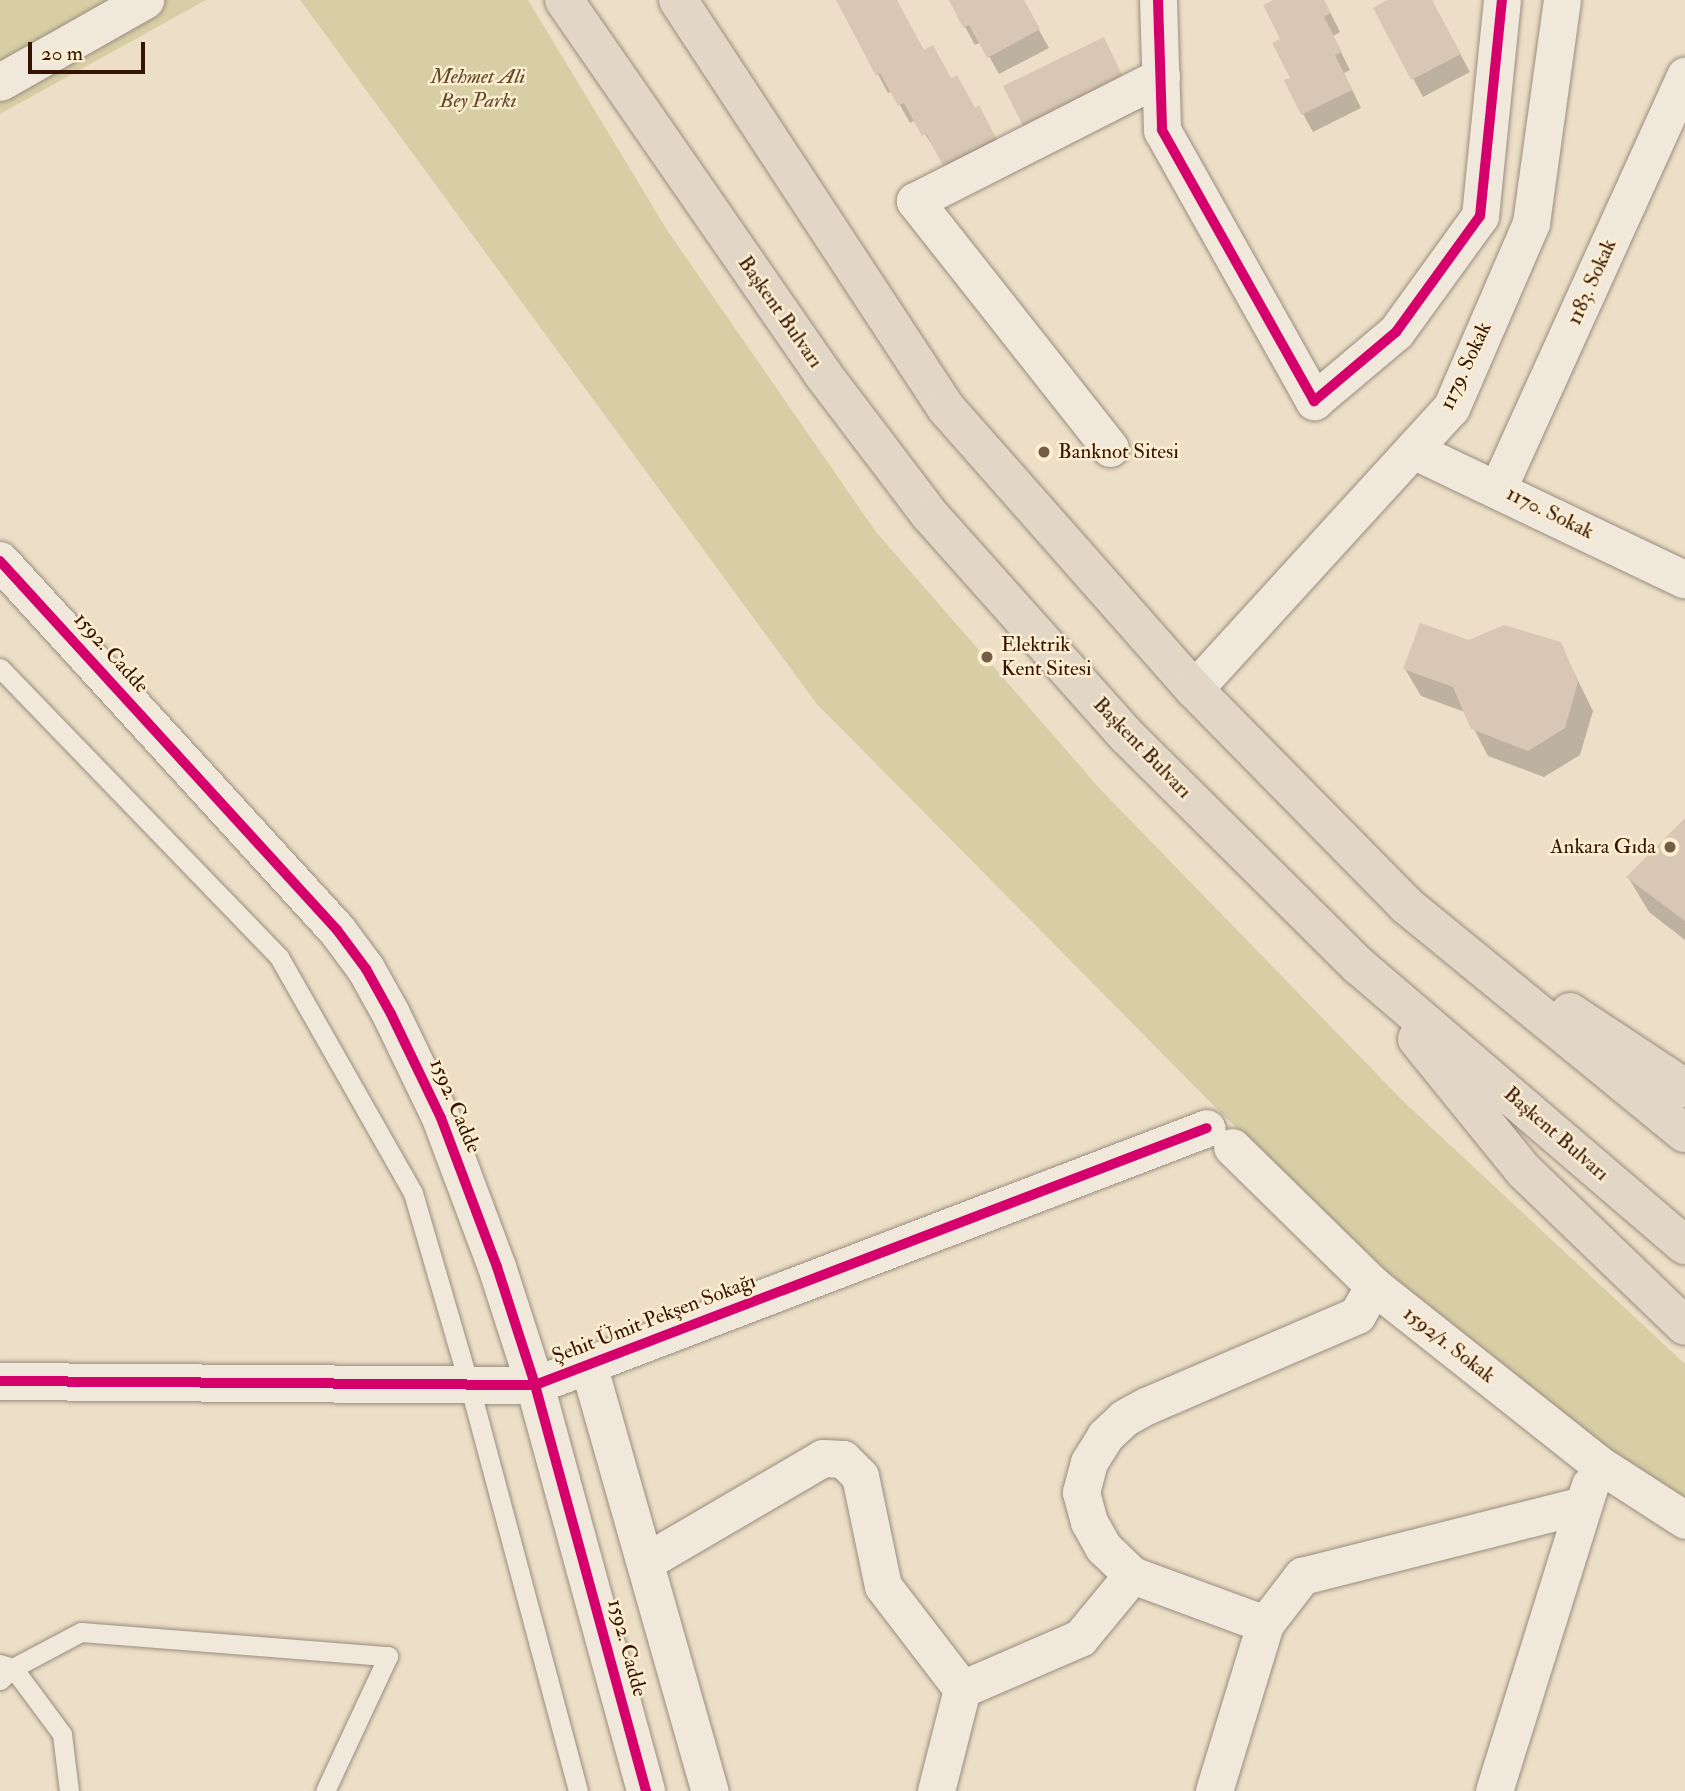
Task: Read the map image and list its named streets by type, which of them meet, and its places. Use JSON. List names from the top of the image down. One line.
{"streets":{"main road":["Başkent Bulvarı"],"street":["1183. Sokak","1179. Sokak","1170. Sokak","1592. Cadde","Şehit Ümit Pekşen Sokağı","1592/1. Sokak"]},"crossings":[["1183. Sokak","1170. Sokak"],["1179. Sokak","1170. Sokak"],["1592. Cadde","Şehit Ümit Pekşen Sokağı"],["Şehit Ümit Pekşen Sokağı","1592/1. Sokak"]],"parks":["Mehmet Ali Bey Parkı"],"places":["Banknot Sitesi","Elektrik Kent Sitesi","Ankara Gıda"],"scale_bar":"20 m"}
